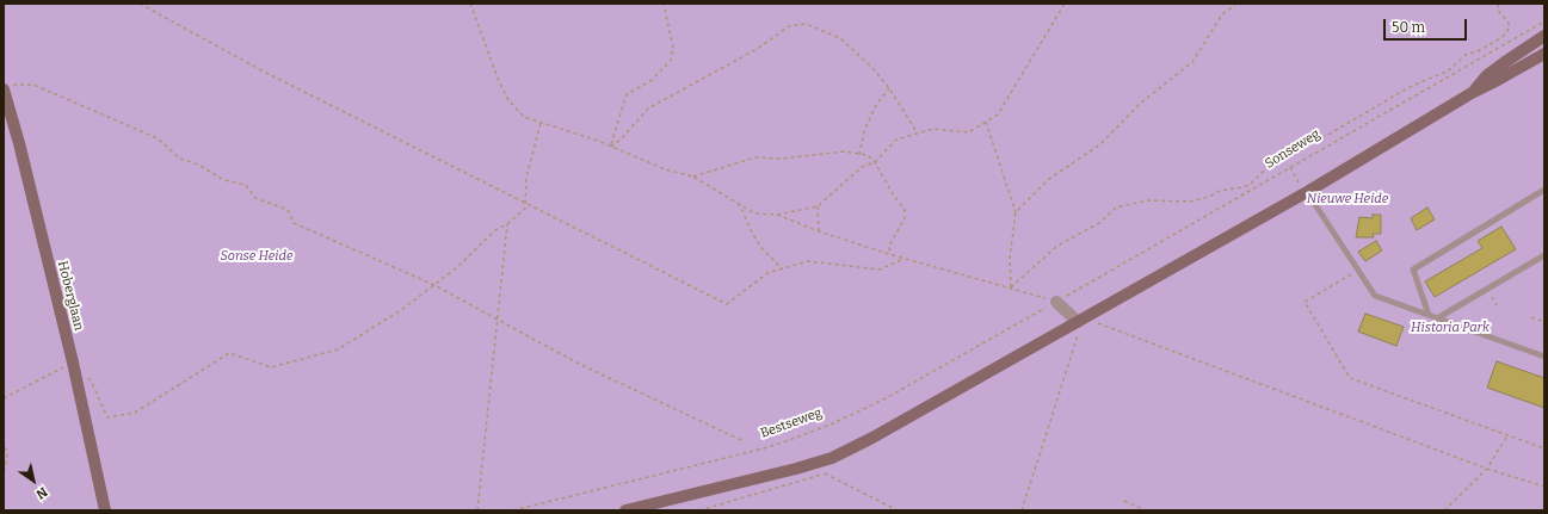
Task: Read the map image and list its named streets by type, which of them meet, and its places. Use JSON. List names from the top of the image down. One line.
{"streets":{"main road":["Hoberglaan"],"path":["Sonseweg","Bestseweg"]},"crossings":[["Sonseweg","Bestseweg"]],"parks":["Nieuwe Heide","Sonse Heide","Historia Park"],"scale_bar":"50 m","north":"bottom right"}
